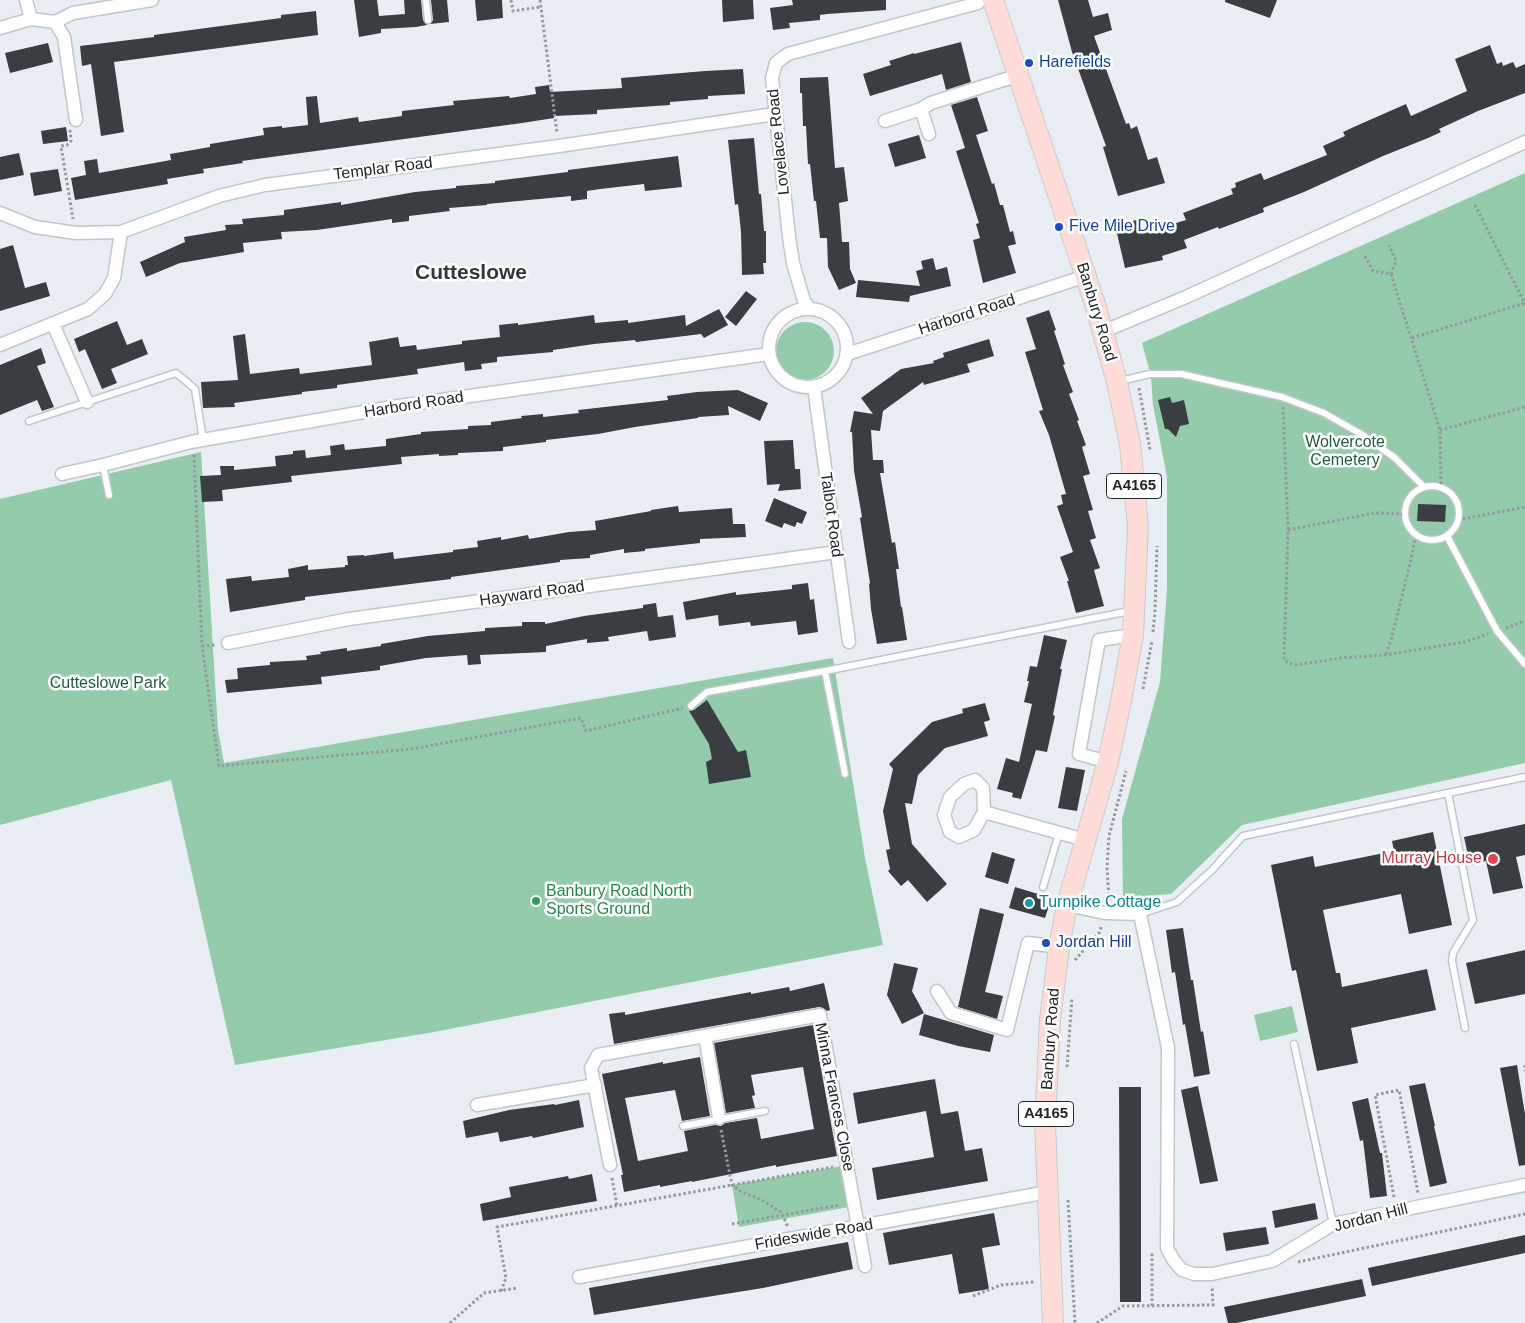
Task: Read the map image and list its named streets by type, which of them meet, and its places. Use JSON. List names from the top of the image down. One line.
{"streets":{"main road":["Banbury Road","A4165"],"street":["Lovelace Road","Templar Road","Harbord Road","Talbot Road","Hayward Road","Minna Frances Close","Jordan Hill","Frideswide Road"]},"crossings":[["Lovelace Road","Templar Road"],["Lovelace Road","Banbury Road"],["Lovelace Road","Harbord Road"],["Lovelace Road","Talbot Road"],["Banbury Road","Harbord Road"],["Banbury Road","Frideswide Road"],["Harbord Road","Talbot Road"],["Talbot Road","Hayward Road"],["Minna Frances Close","Frideswide Road"]],"districts":["Cutteslowe"],"parks":["Wolvercote Cemetery","Cutteslowe Park"],"places":["Harefields","Five Mile Drive","Murray House","Banbury Road North Sports Ground","Turnpike Cottage","Jordan Hill"]}
